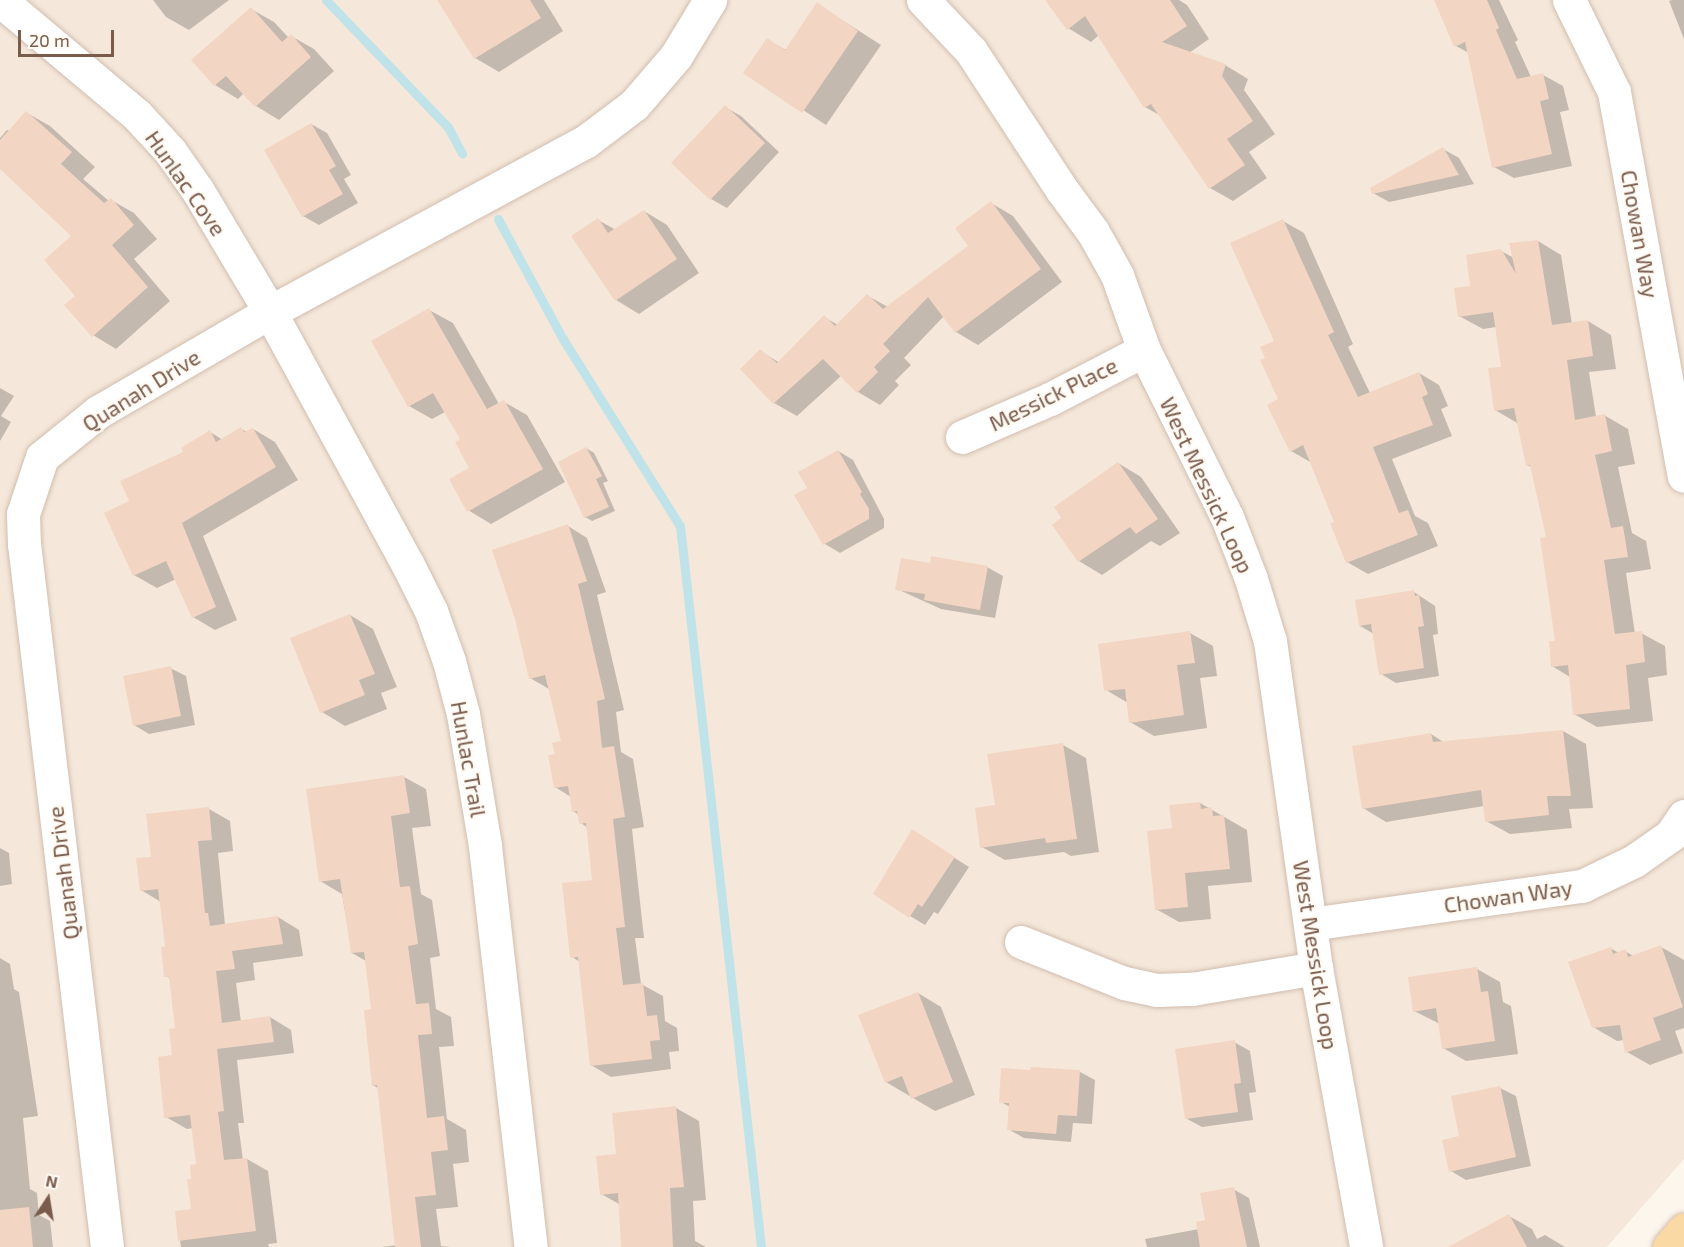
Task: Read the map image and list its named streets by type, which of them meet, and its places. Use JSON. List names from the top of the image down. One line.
{"streets":{"street":["Hunlac Cove","Chowan Way","Quanah Drive","Messick Place","West Messick Loop","Hunlac Trail"]},"crossings":[["Hunlac Cove","Quanah Drive"],["Hunlac Cove","Hunlac Trail"],["Chowan Way","West Messick Loop"],["Quanah Drive","Hunlac Trail"],["Messick Place","West Messick Loop"]],"scale_bar":"20 m","north":"top"}
